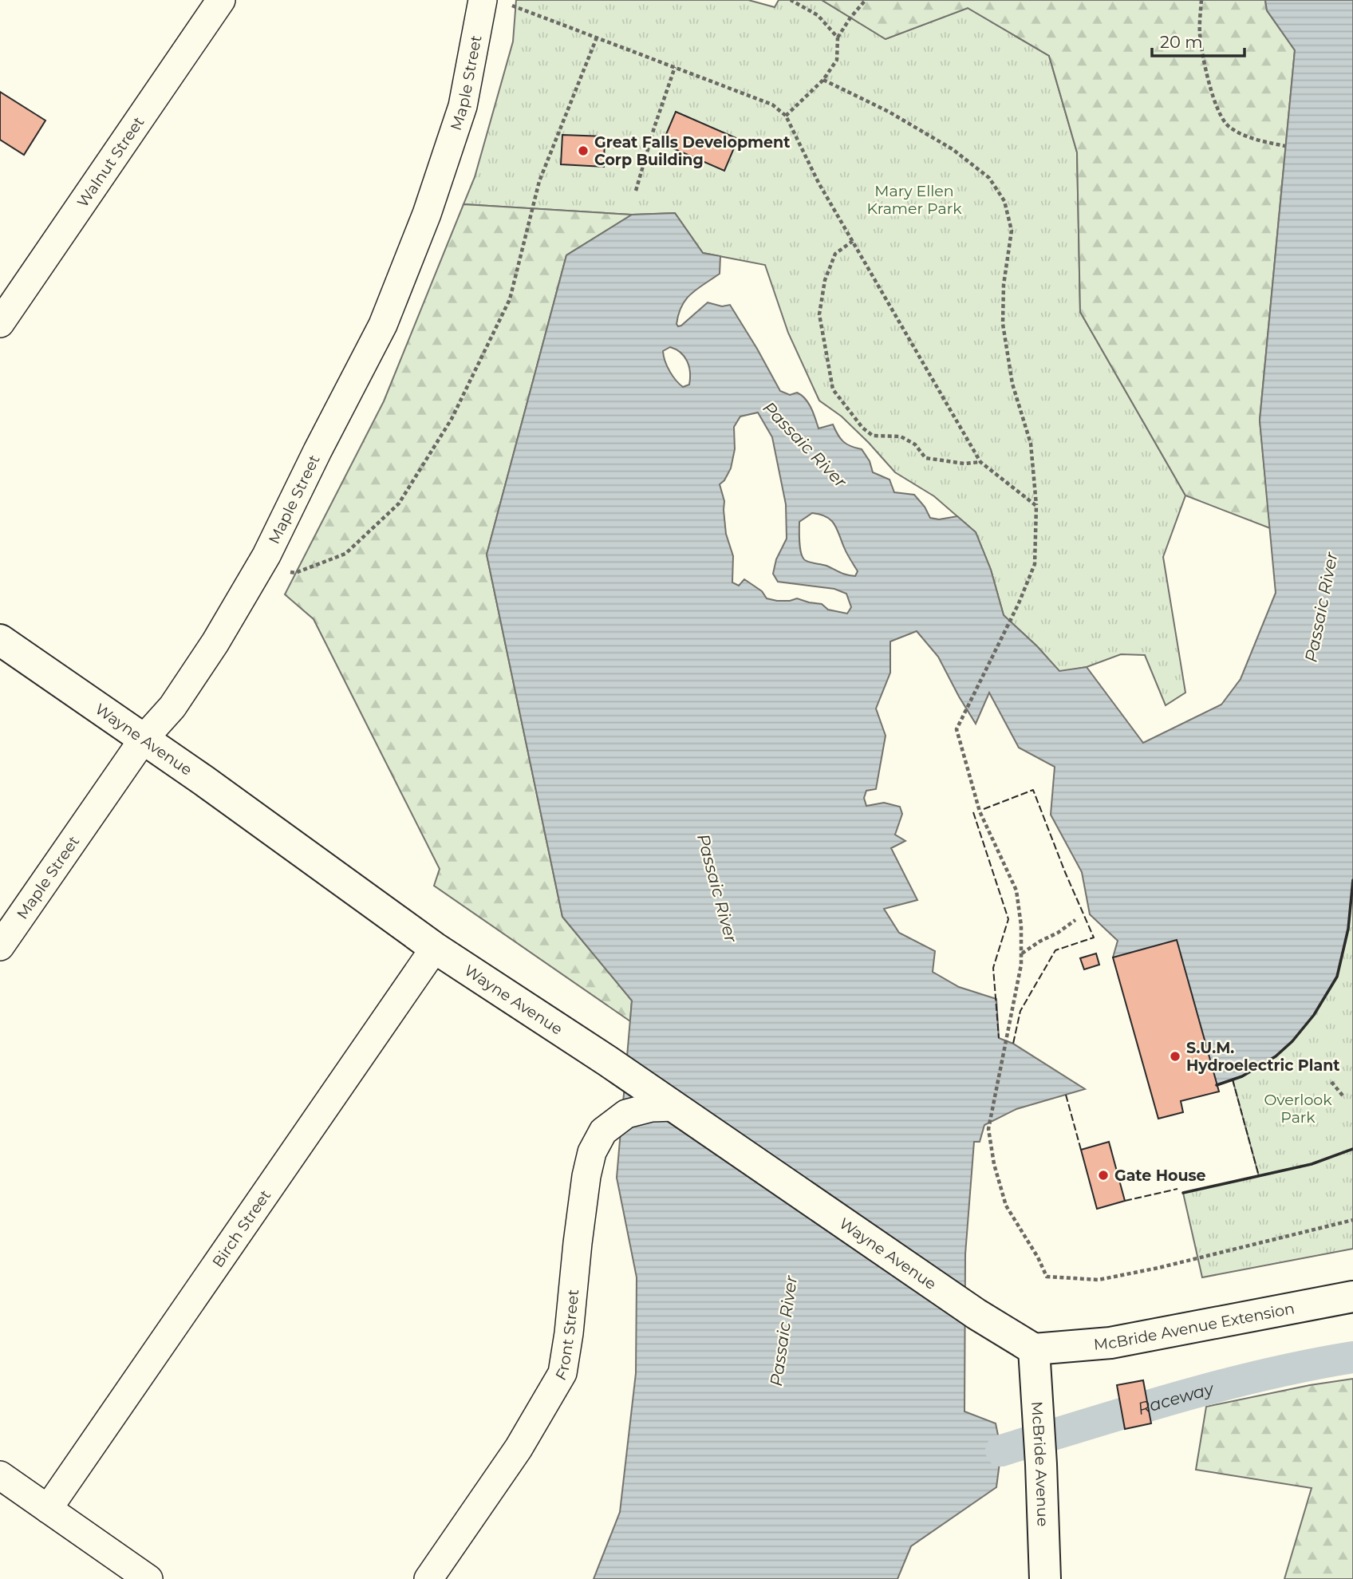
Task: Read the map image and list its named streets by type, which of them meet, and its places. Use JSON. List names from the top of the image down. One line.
{"streets":{"main road":["Wayne Avenue","McBride Avenue Extension","McBride Avenue"],"street":["Maple Street","Walnut Street","Birch Street","Front Street"]},"crossings":[["Maple Street","Wayne Avenue"],["Wayne Avenue","Birch Street"],["Wayne Avenue","McBride Avenue Extension"],["Wayne Avenue","Front Street"],["Wayne Avenue","McBride Avenue"],["McBride Avenue Extension","McBride Avenue"]],"water":["Passaic River","Raceway"],"parks":["Mary Ellen Kramer Park","Overlook Park"],"places":["Great Falls Development Corp Building","S.U.M. Hydroelectric Plant","Gate House"],"scale_bar":"20 m"}
